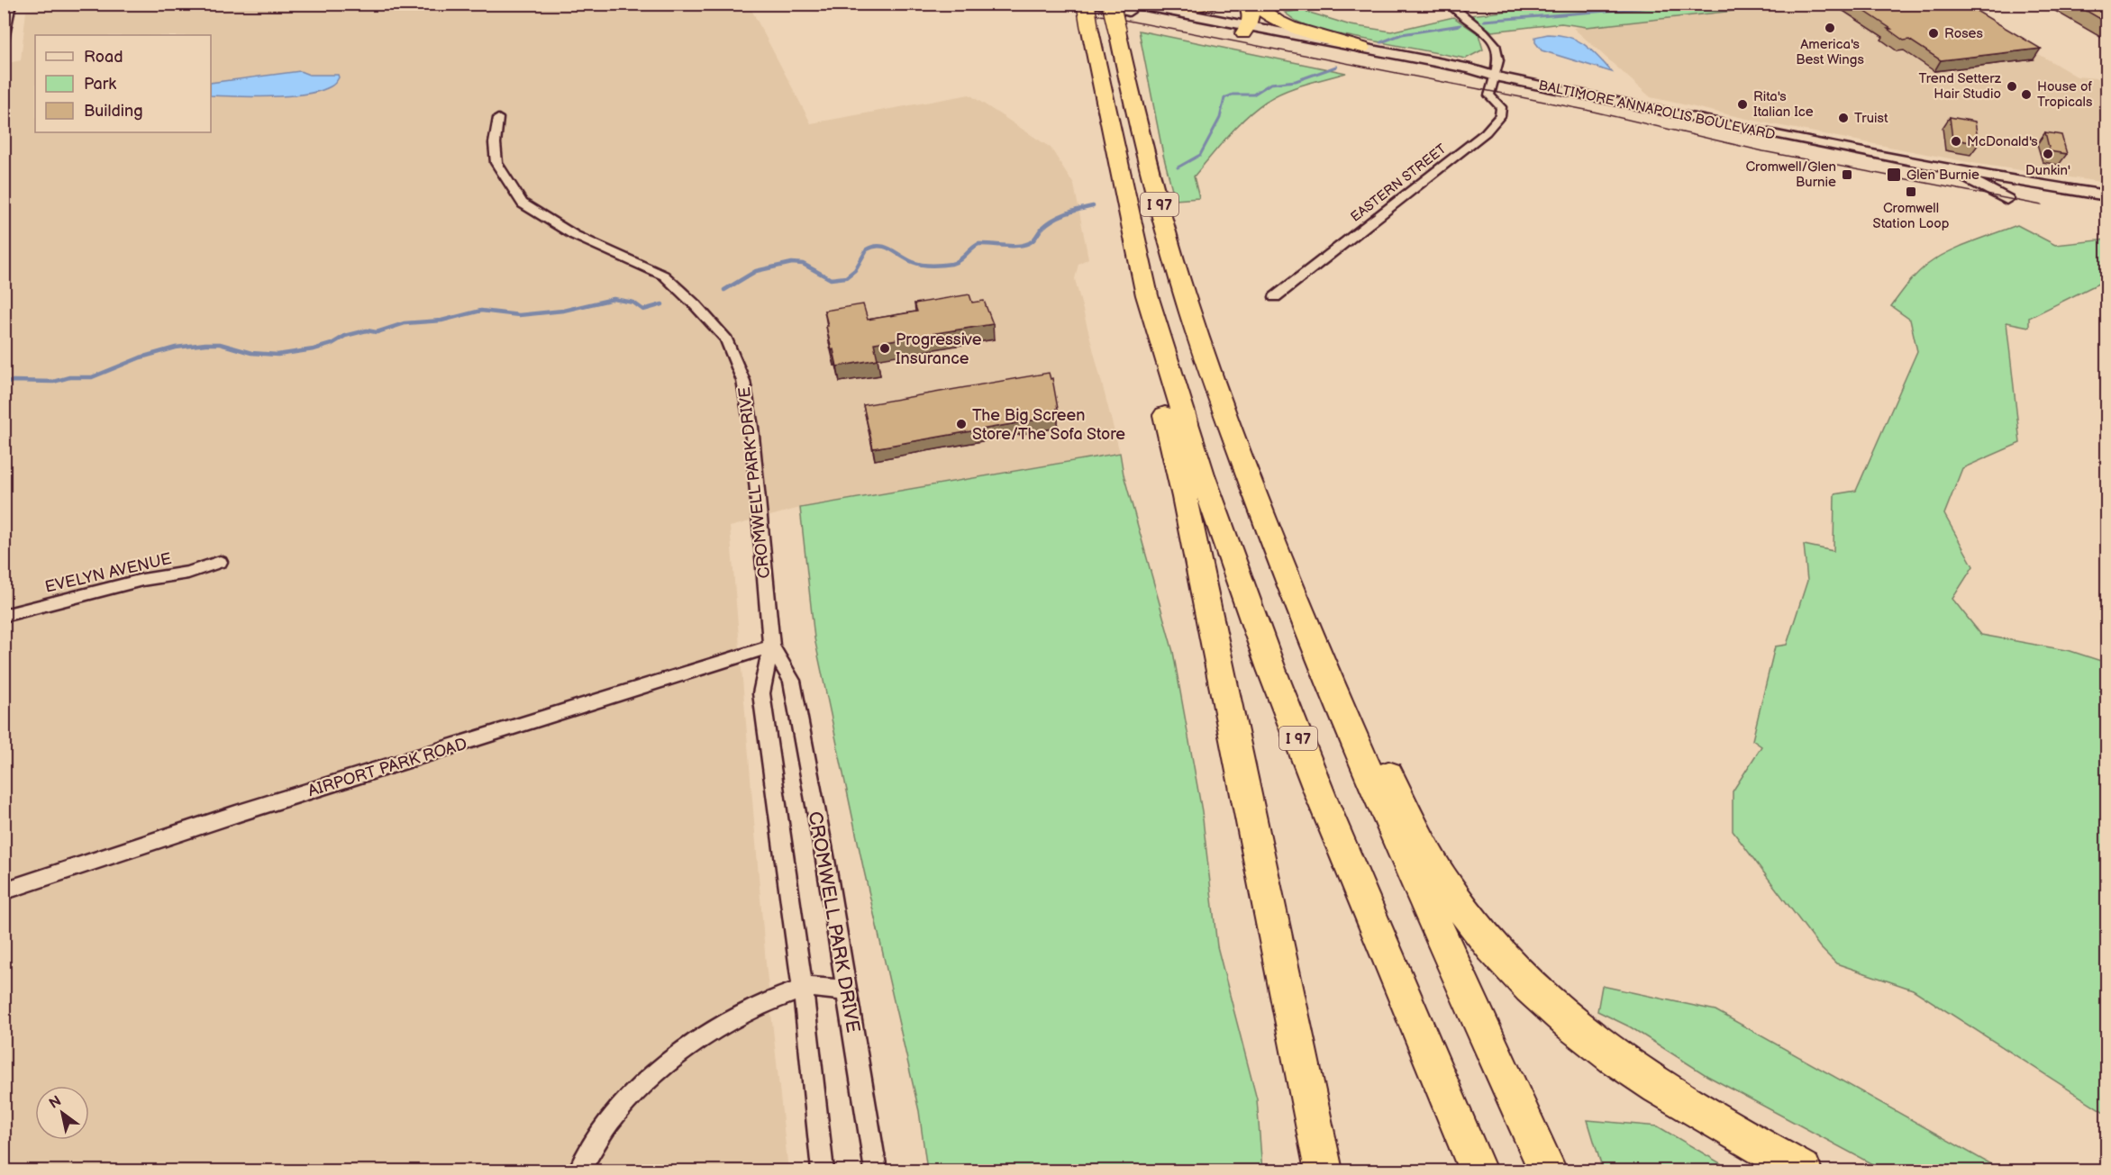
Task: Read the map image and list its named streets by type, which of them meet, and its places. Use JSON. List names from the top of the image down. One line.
{"streets":{"highway":["I 97"],"main road":["BALTIMORE ANNAPOLIS BOULEVARD"],"street":["EASTERN STREET","CROMWELL PARK DRIVE","EVELYN AVENUE","AIRPORT PARK ROAD"]},"crossings":[["BALTIMORE ANNAPOLIS BOULEVARD","EASTERN STREET"],["BALTIMORE ANNAPOLIS BOULEVARD","I 97"],["CROMWELL PARK DRIVE","AIRPORT PARK ROAD"]],"places":{"other":["America's Best Wings","Roses","Trend Setterz Hair Studio","House of Tropicals","Rita's Italian Ice","Truist","McDonald's","Dunkin'","Progressive Insurance","The Big Screen Store/The Sofa Store"],"transit":["Cromwell/Glen Burnie","Glen Burnie","Cromwell Station Loop"]},"legend":["Road","Park","Building"],"north":"top left"}
